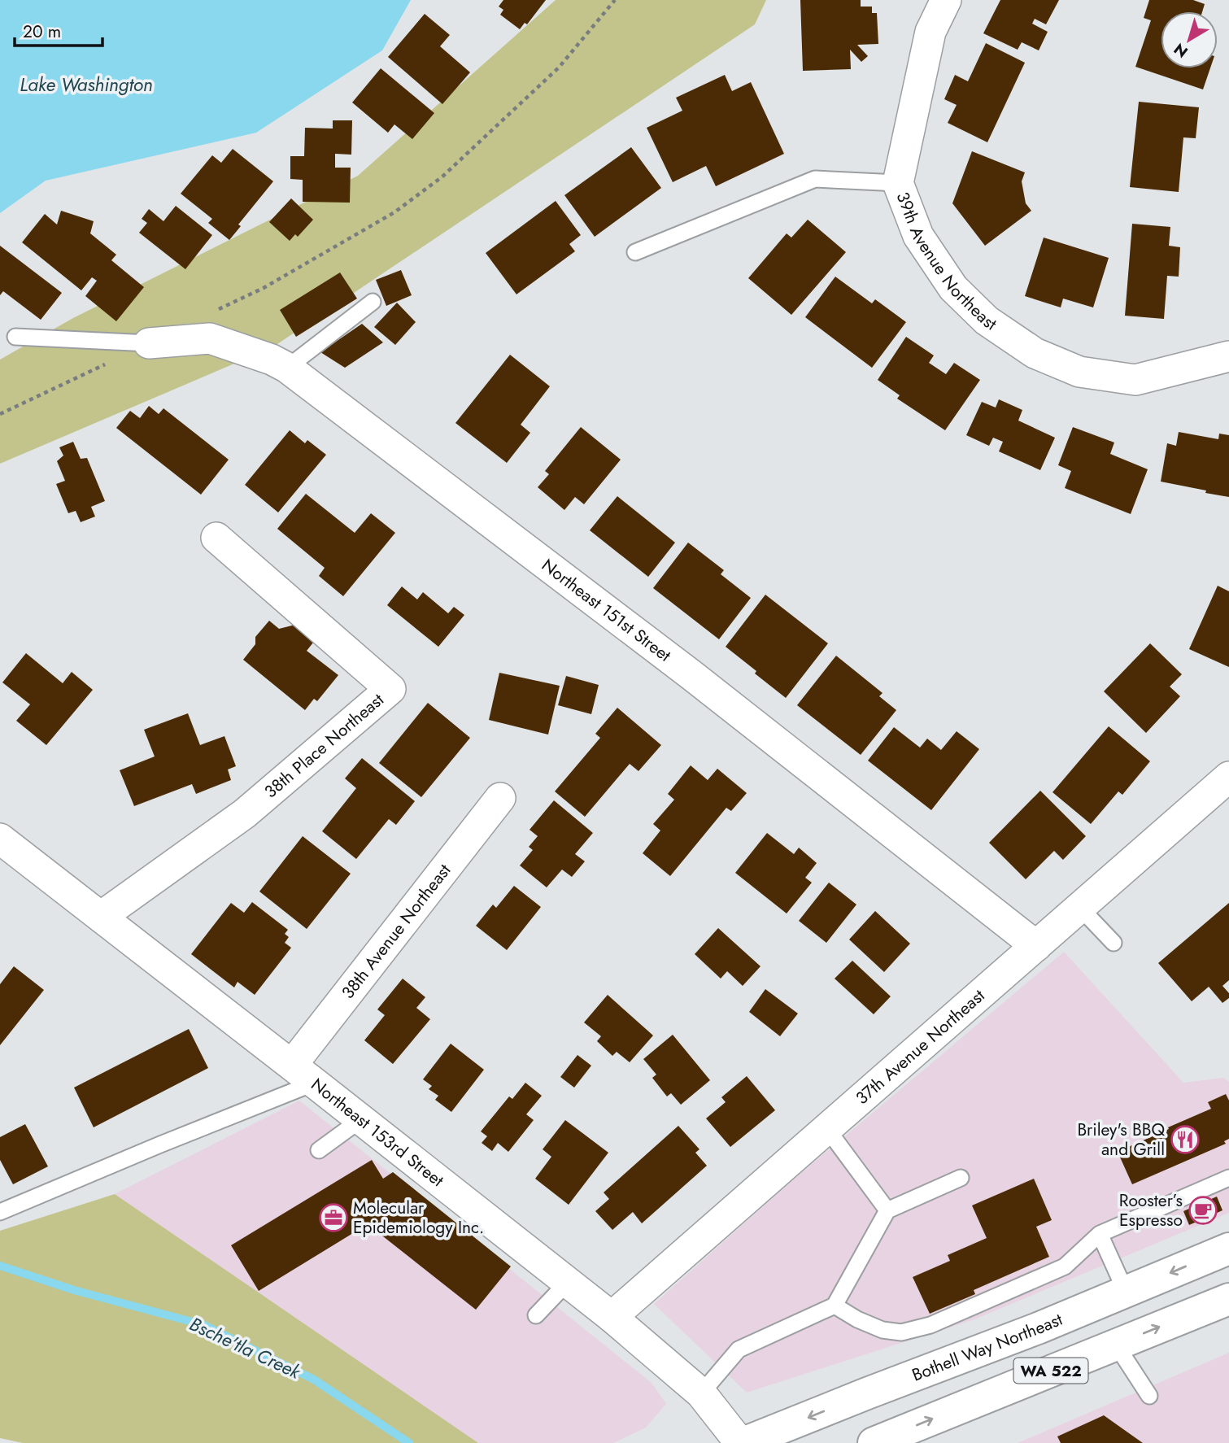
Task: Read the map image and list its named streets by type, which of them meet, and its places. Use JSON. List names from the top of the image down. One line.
{"streets":{"main road":["Bothell Way Northeast","WA 522"],"street":["39th Avenue Northeast","Northeast 151st Street","38th Place Northeast","38th Avenue Northeast","37th Avenue Northeast","Northeast 153rd Street"]},"crossings":[["Northeast 151st Street","37th Avenue Northeast"],["38th Place Northeast","Northeast 153rd Street"],["38th Avenue Northeast","Northeast 153rd Street"],["37th Avenue Northeast","Northeast 153rd Street"],["Northeast 153rd Street","Bothell Way Northeast"]],"water":["Lake Washington","Bsche'tla Creek"],"places":{"restaurant":["Briley's BBQ and Grill"],"cafe":["Rooster’s Espresso"],"office":["Molecular Epidemiology Inc."]},"scale_bar":"20 m","north":"bottom left"}
